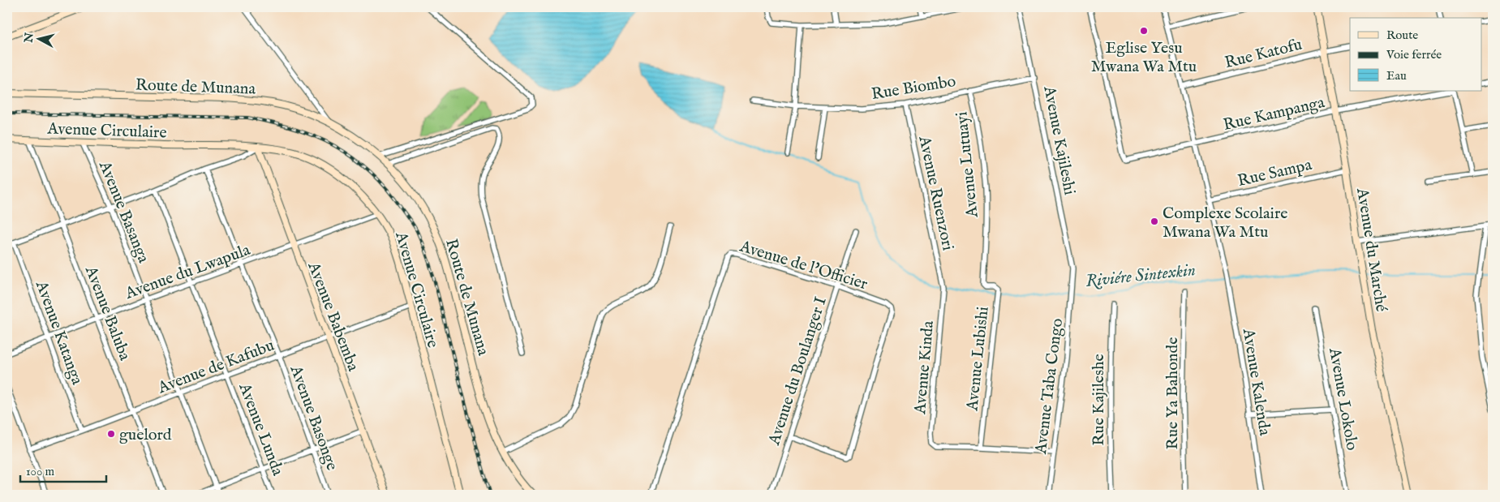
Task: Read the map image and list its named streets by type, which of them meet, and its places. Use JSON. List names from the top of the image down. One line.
{"streets":{"street":["Rue Katofu","Route de Munana","Rue Biombo","Rue Kampanga","Avenue Circulaire","Avenue Kajileshi","Avenue Lutuayi","Rue Sampa","Avenue Ruenzori","Avenue Basanga","Avenue du Marché","Avenue de l'Officier","Avenue du Lwapula","Avenue Baluba","Avenue Babemba","Avenue Katanga","Avenue Lubishi","Avenue de Kafubu","Avenue Kinda","Avenue du Boulanger I","Avenue Kalenda","Avenue Taba Congo","Rue Ya Bahonde","Avenue Lokolo","Rue Kajileshe","Avenue Basonge","Avenue Lunda"]},"crossings":[["Rue Katofu","Avenue du Marché"],["Rue Katofu","Avenue Kalenda"],["Rue Biombo","Avenue Kajileshi"],["Rue Biombo","Avenue Lutuayi"],["Rue Biombo","Avenue Ruenzori"],["Rue Kampanga","Avenue du Marché"],["Rue Kampanga","Avenue Kalenda"],["Avenue Circulaire","Avenue Basanga"],["Avenue Circulaire","Avenue du Lwapula"],["Avenue Circulaire","Avenue Baluba"],["Avenue Circulaire","Avenue Babemba"],["Avenue Circulaire","Avenue de Kafubu"],["Avenue Kajileshi","Avenue Taba Congo"],["Avenue Lutuayi","Avenue Lubishi"],["Rue Sampa","Avenue du Marché"],["Rue Sampa","Avenue Kalenda"],["Avenue Ruenzori","Avenue Kinda"],["Avenue Basanga","Avenue du Lwapula"],["Avenue Basanga","Avenue de Kafubu"],["Avenue de l'Officier","Avenue du Boulanger I"],["Avenue du Lwapula","Avenue Baluba"],["Avenue du Lwapula","Avenue Babemba"],["Avenue du Lwapula","Avenue Katanga"],["Avenue du Lwapula","Avenue Basonge"],["Avenue du Lwapula","Avenue Lunda"],["Avenue Baluba","Avenue de Kafubu"],["Avenue Babemba","Avenue de Kafubu"],["Avenue Katanga","Avenue de Kafubu"],["Avenue Lubishi","Avenue Kinda"],["Avenue de Kafubu","Avenue Basonge"],["Avenue de Kafubu","Avenue Lunda"]],"water":["Riviére Sintexkin"],"places":["Eglise Yesu Mwana Wa Mtu","Complexe Scolaire Mwana Wa Mtu","guelord"],"legend":["Route","Voie ferrée","Eau"],"scale_bar":"100 m","north":"left"}
